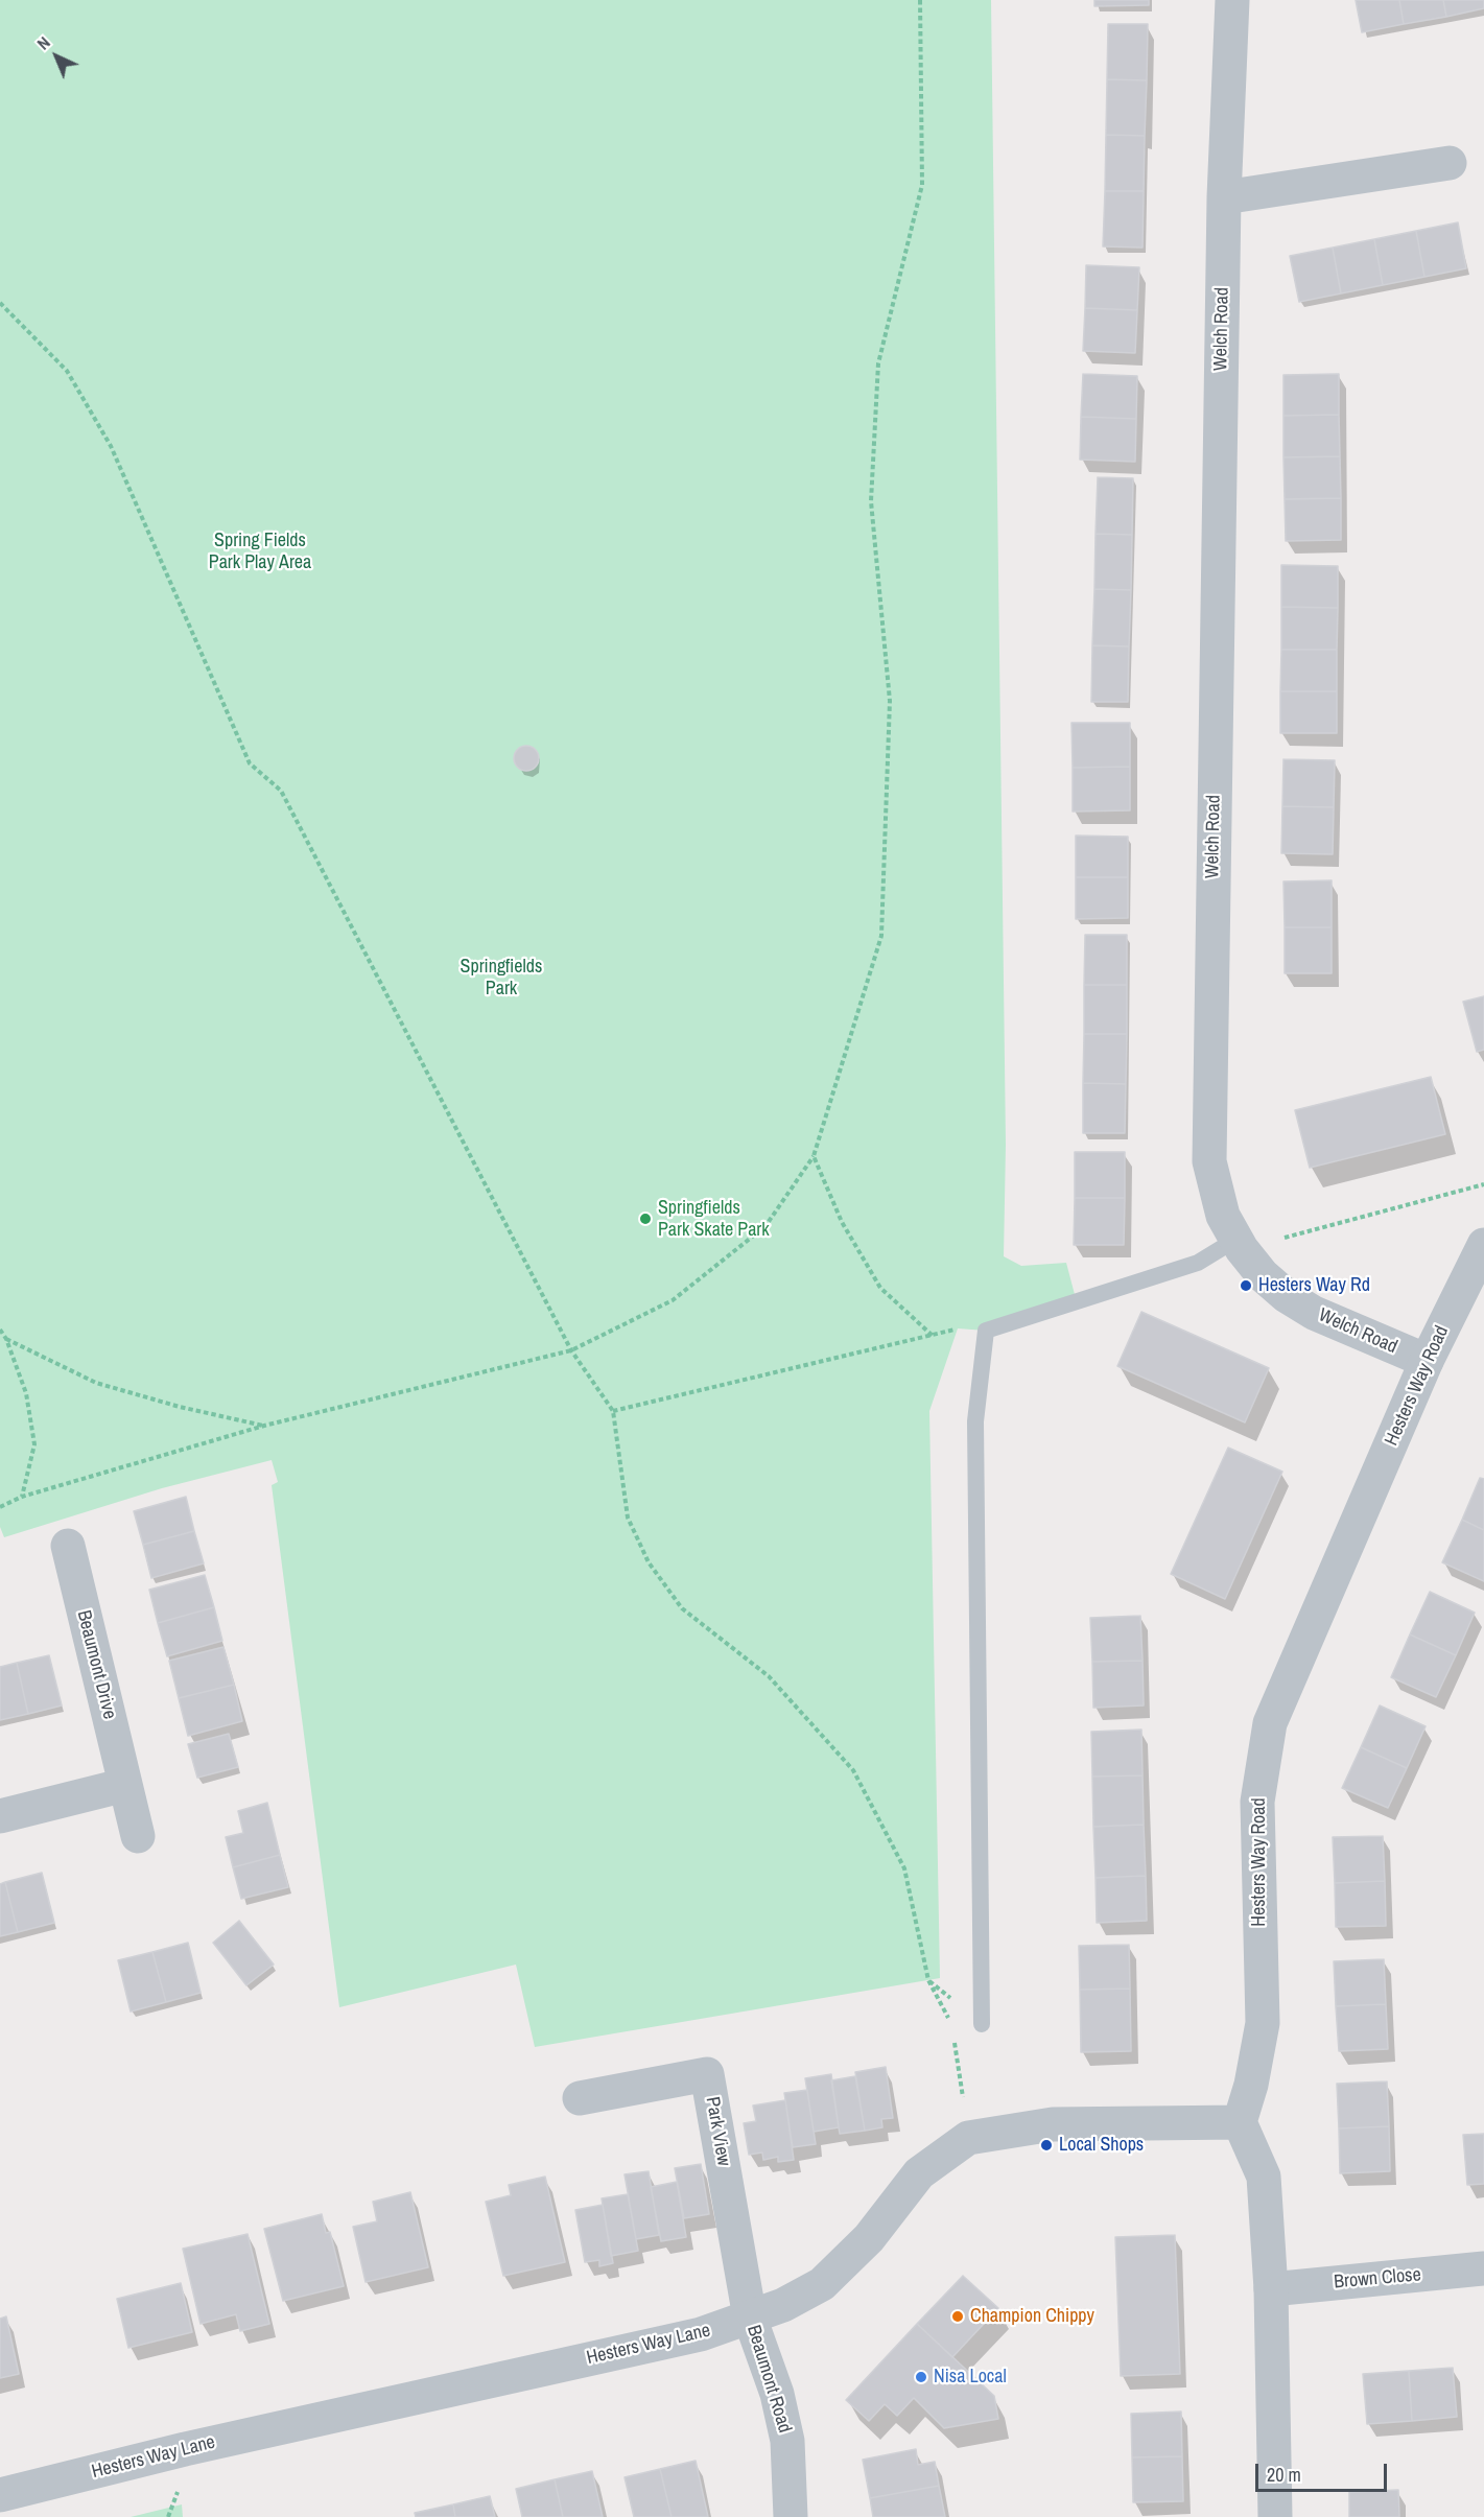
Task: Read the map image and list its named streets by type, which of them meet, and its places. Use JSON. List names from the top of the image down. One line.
{"streets":{"street":["Welch Road","Hesters Way Road","Beaumont Drive","Park View","Brown Close","Hesters Way Lane","Beaumont Road"]},"crossings":[["Welch Road","Hesters Way Road"],["Hesters Way Road","Hesters Way Lane"],["Park View","Hesters Way Lane"],["Park View","Beaumont Road"],["Hesters Way Lane","Beaumont Road"]],"parks":["Spring Fields Park Play Area","Springfields Park"],"places":["Springfields Park Skate Park","Hesters Way Rd","Local Shops","Champion Chippy","Nisa Local"],"scale_bar":"20 m","north":"top left"}
